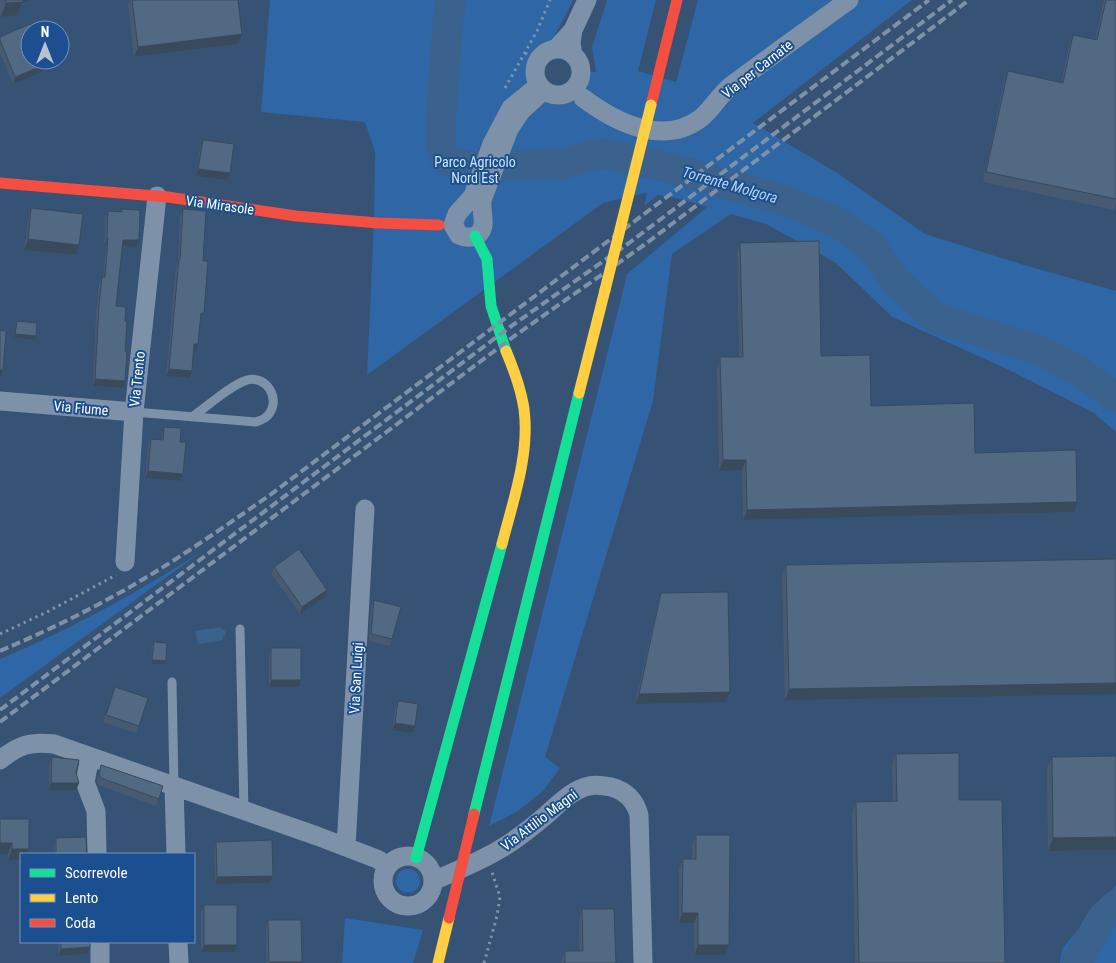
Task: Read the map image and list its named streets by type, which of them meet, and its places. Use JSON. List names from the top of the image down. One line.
{"streets":{"street":["Via per Carnate","Via Mirasole","Via Trento","Via Fiume","Via San Luigi","Via Attilio Magni"]},"crossings":[["Via Mirasole","Via Trento"],["Via Trento","Via Fiume"]],"water":["Torrente Molgora"],"parks":["Parco Agricolo Nord Est"],"legend":["Scorrevole","Lento","Coda"],"north":"top"}
